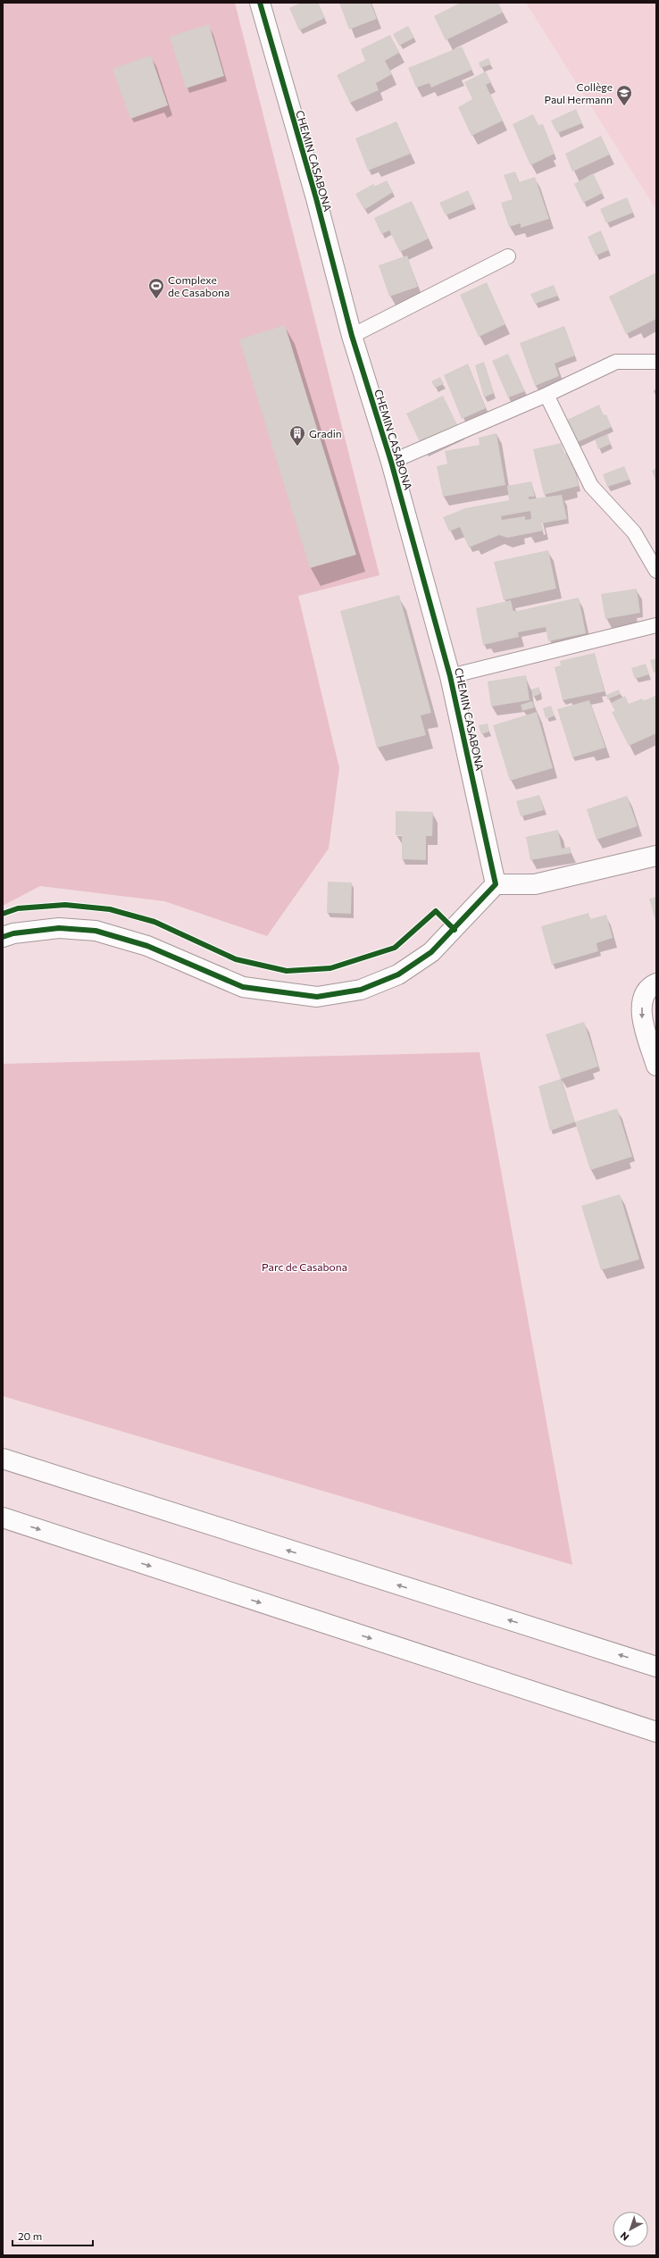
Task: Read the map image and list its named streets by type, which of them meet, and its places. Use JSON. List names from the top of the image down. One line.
{"streets":{"main road":["CHEMIN CASABONA"]},"parks":["Parc de Casabona"],"places":{"school or university":["Collège Paul Hermann"],"sports":["Complexe de Casabona"],"building":["Gradin"]},"scale_bar":"20 m","north":"bottom left"}
